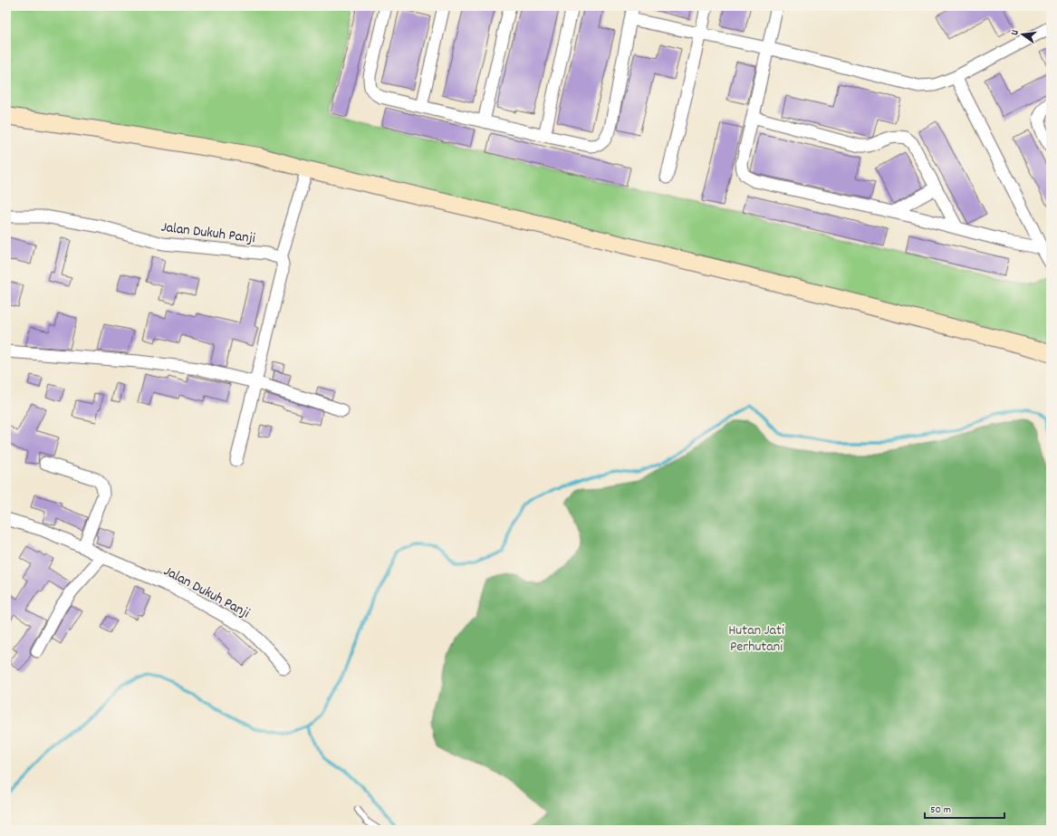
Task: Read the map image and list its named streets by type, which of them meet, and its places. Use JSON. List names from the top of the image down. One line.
{"streets":{"street":["Jalan Dukuh Panji"]},"parks":["Hutan Jati Perhutani"],"scale_bar":"50 m","north":"left"}
